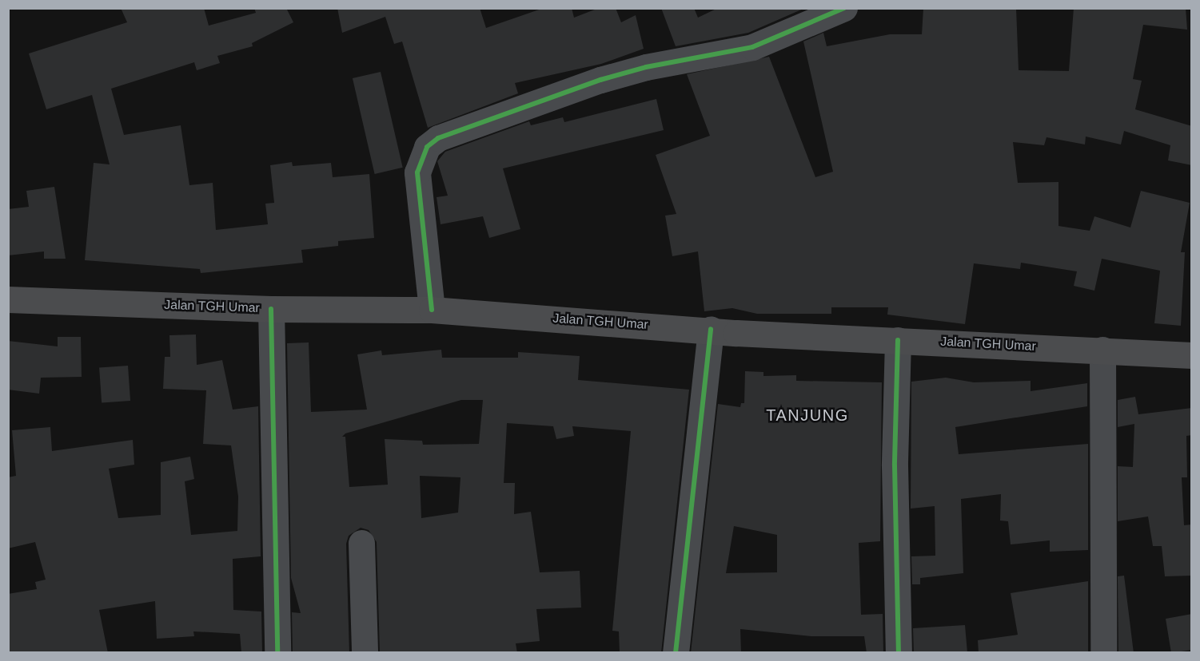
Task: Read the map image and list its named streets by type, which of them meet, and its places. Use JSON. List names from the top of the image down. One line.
{"streets":{"main road":["Jalan TGH Umar"]},"districts":["TANJUNG"]}
